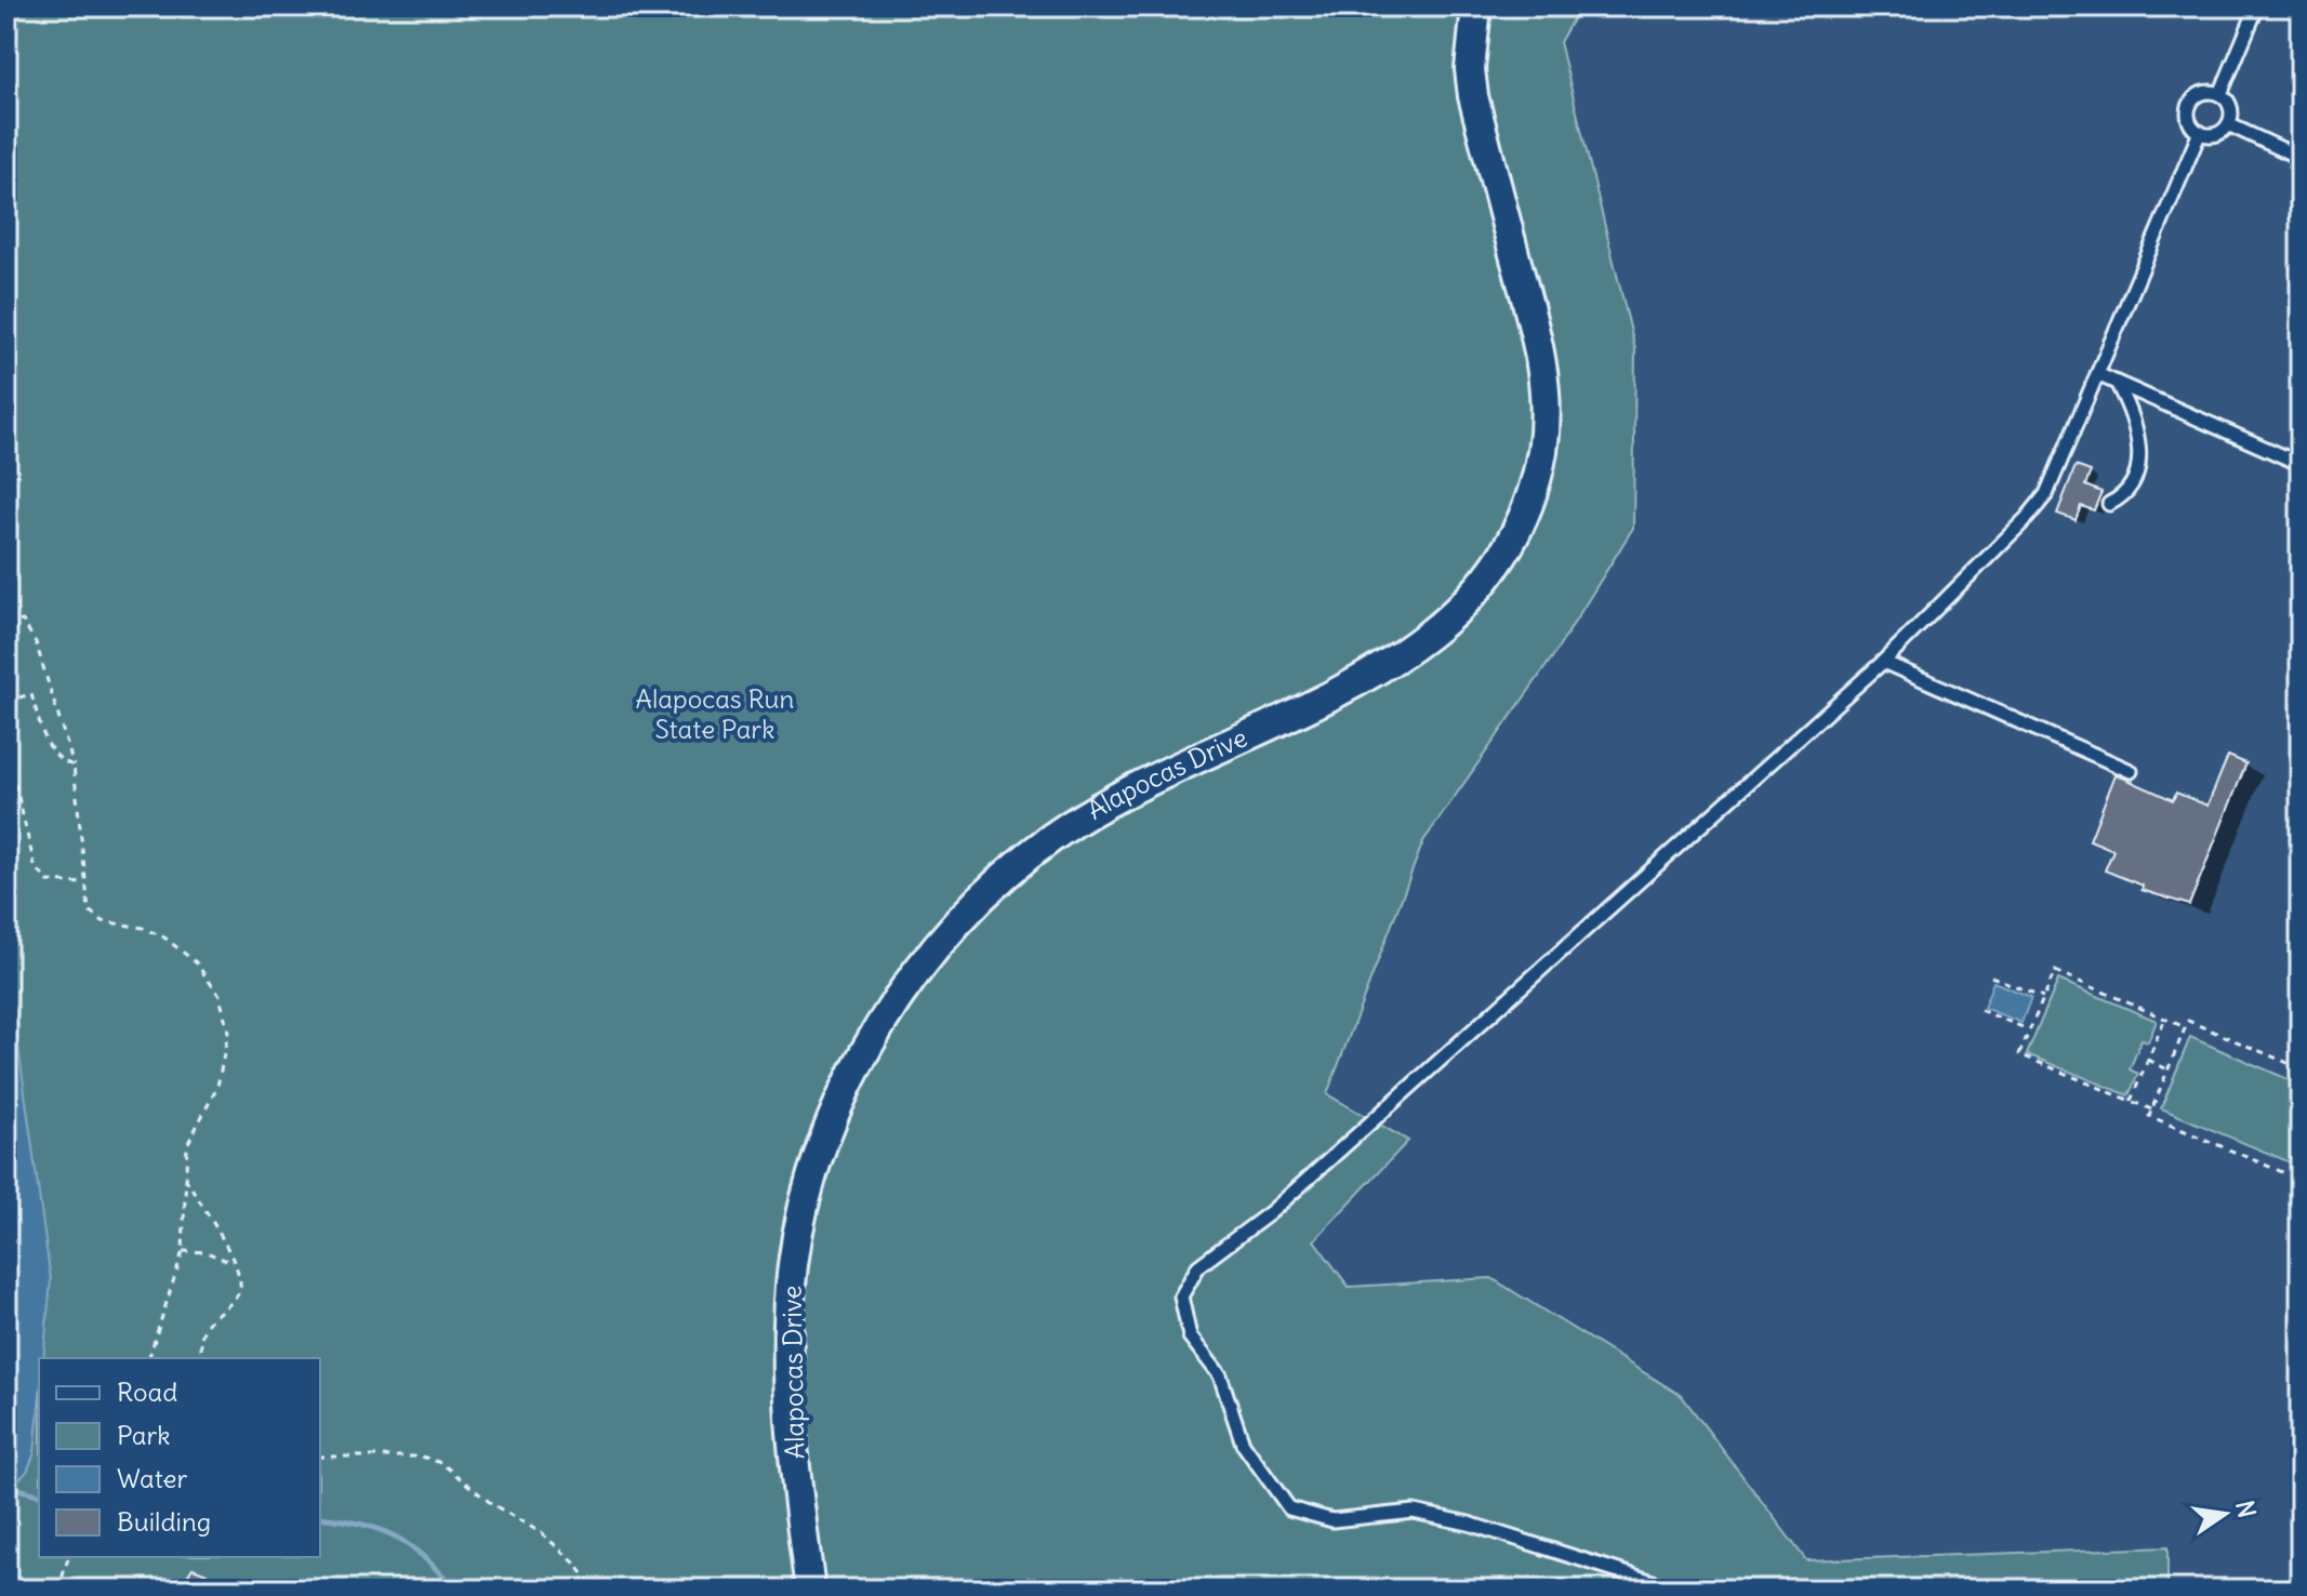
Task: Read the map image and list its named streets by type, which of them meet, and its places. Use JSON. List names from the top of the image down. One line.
{"streets":{"street":["Alapocas Drive"]},"parks":["Alapocas Run State Park"],"legend":["Road","Park","Water","Building"],"north":"right"}
